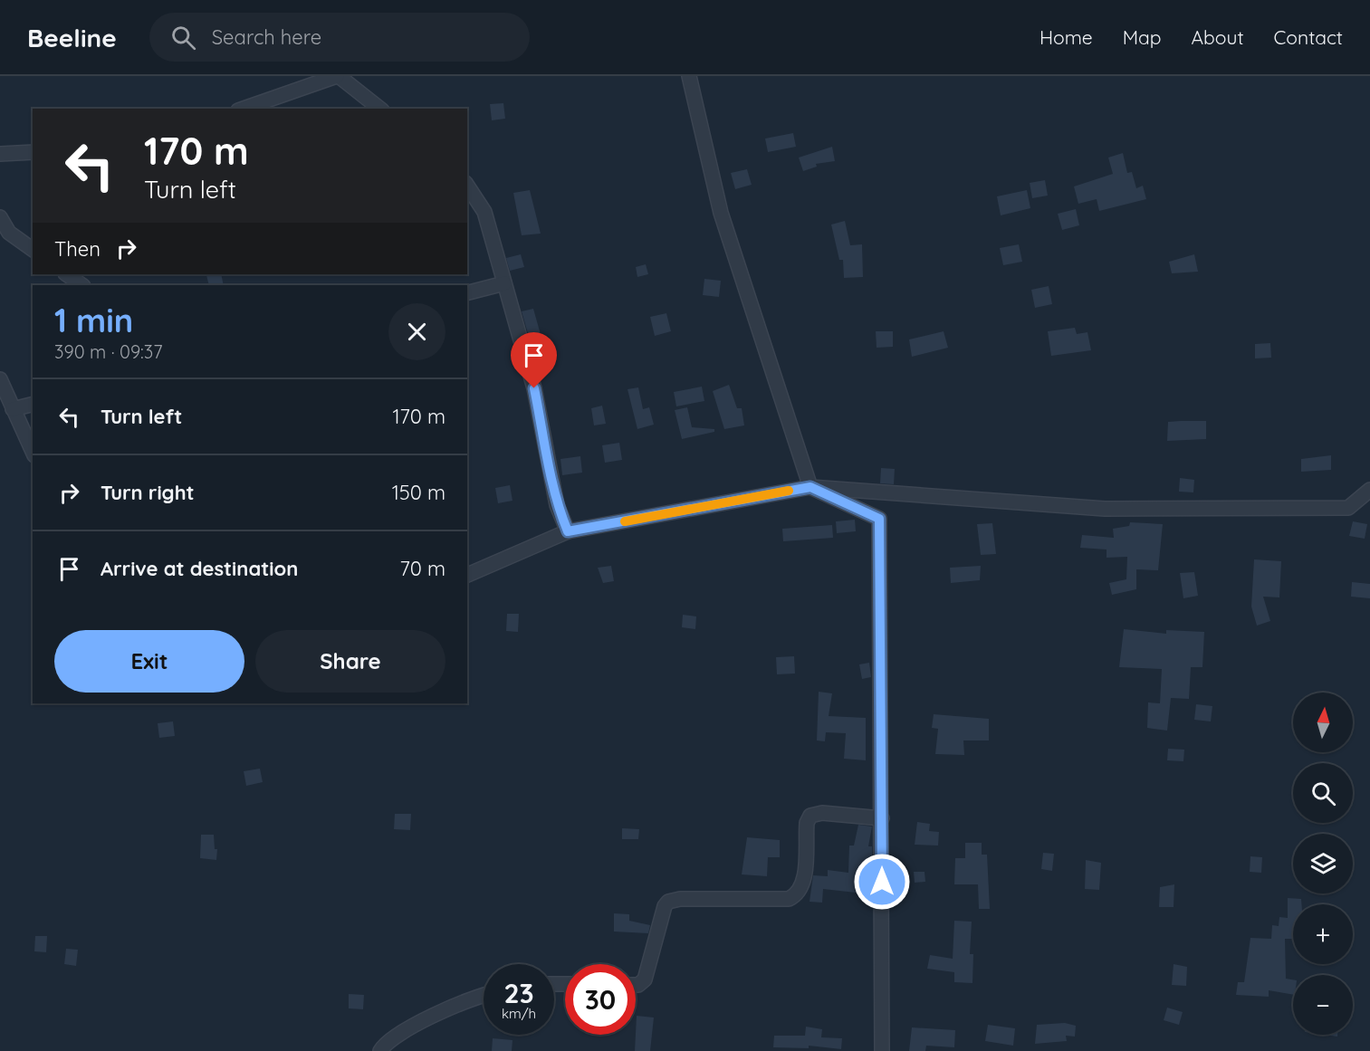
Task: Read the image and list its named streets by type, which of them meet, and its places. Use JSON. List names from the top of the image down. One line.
{"north":"top","page":{"header":"Beeline","search":"Search here","nav":["Home","Map","About","Contact"],"turn":["170 m","Turn left"],"then":"Then","heading":["1 min","390 m · 09:37"],"list":[{"name":"Turn left","value":"170 m"},{"name":"Turn right","value":"150 m"},{"name":"Arrive at destination","value":"70 m"}],"buttons":["Exit","Share"],"map_buttons":["+","−"],"speed":"23 km/h","limit":"30"}}
